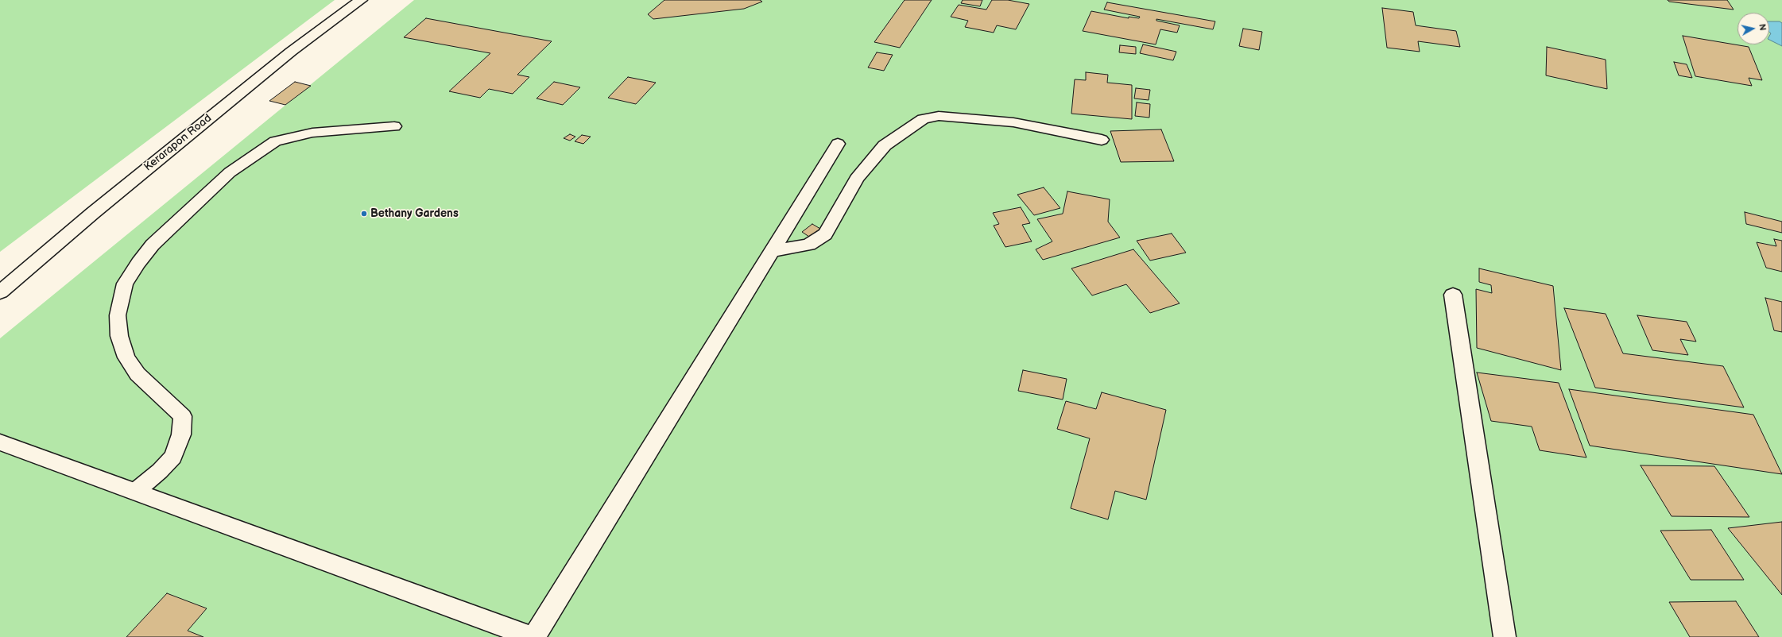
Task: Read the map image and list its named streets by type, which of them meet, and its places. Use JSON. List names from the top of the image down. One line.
{"streets":{"street":["Kerarapon Road"]},"places":["Bethany Gardens"],"north":"right"}
